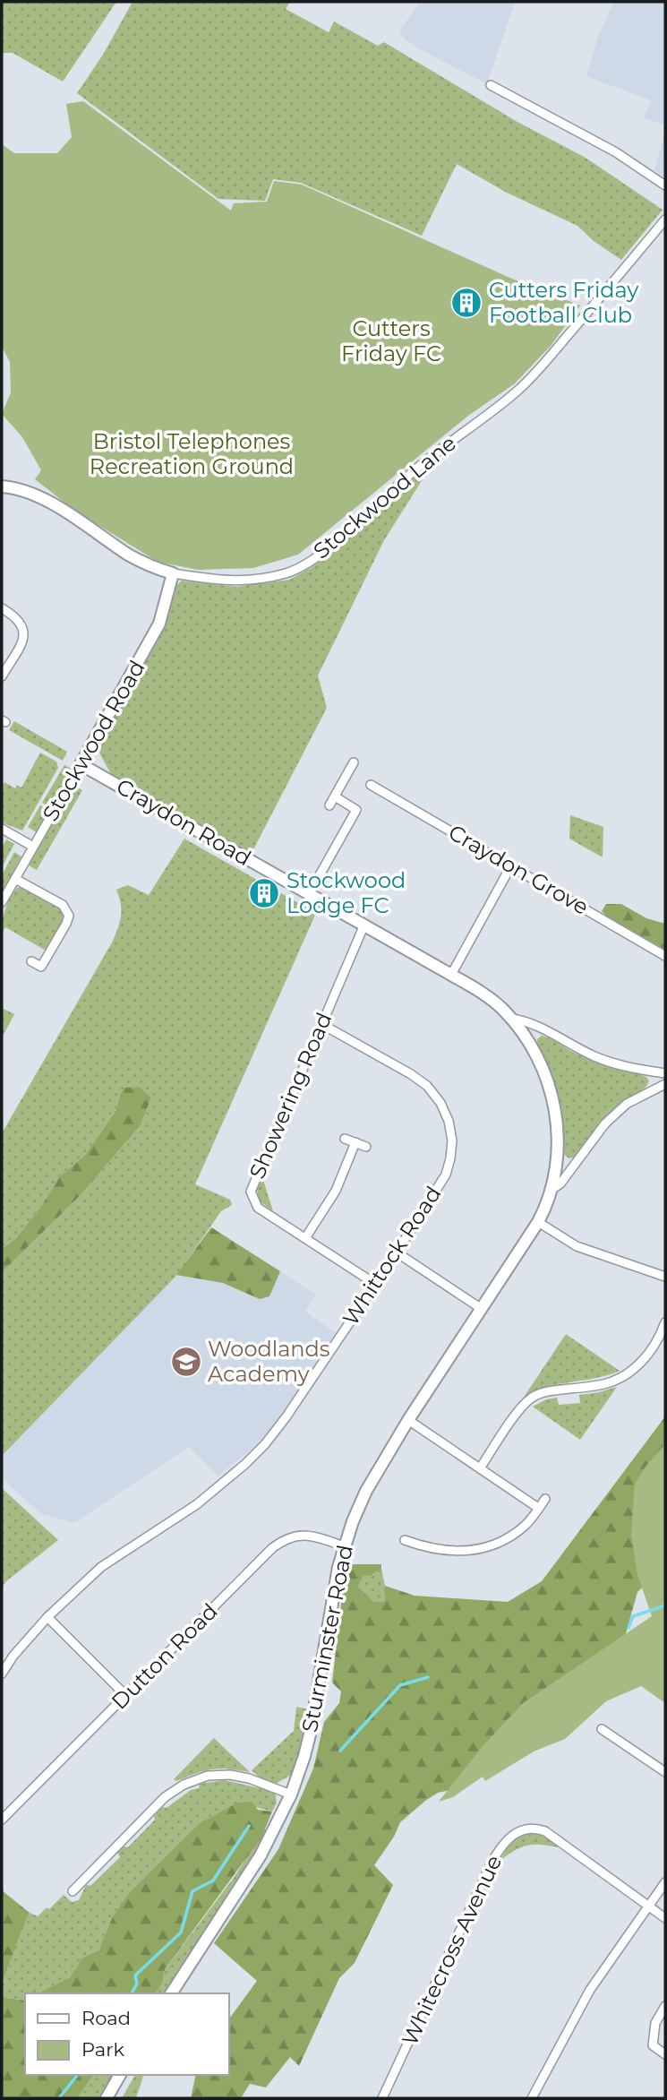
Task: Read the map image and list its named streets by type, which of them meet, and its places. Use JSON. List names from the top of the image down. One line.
{"streets":{"street":["Stockwood Lane","Stockwood Road","Craydon Road","Craydon Grove","Showering Road","Whittock Road","Sturminster Road","Dutton Road","Whitecross Avenue"]},"crossings":[["Stockwood Lane","Stockwood Road"],["Stockwood Road","Craydon Road"],["Craydon Road","Showering Road"],["Craydon Road","Sturminster Road"],["Showering Road","Whittock Road"],["Sturminster Road","Dutton Road"]],"parks":["Cutters Friday FC","Bristol Telephones Recreation Ground"],"places":{"building":["Cutters Friday Football Club","Stockwood Lodge FC"],"school or university":["Woodlands Academy"]},"legend":["Road","Park"]}
